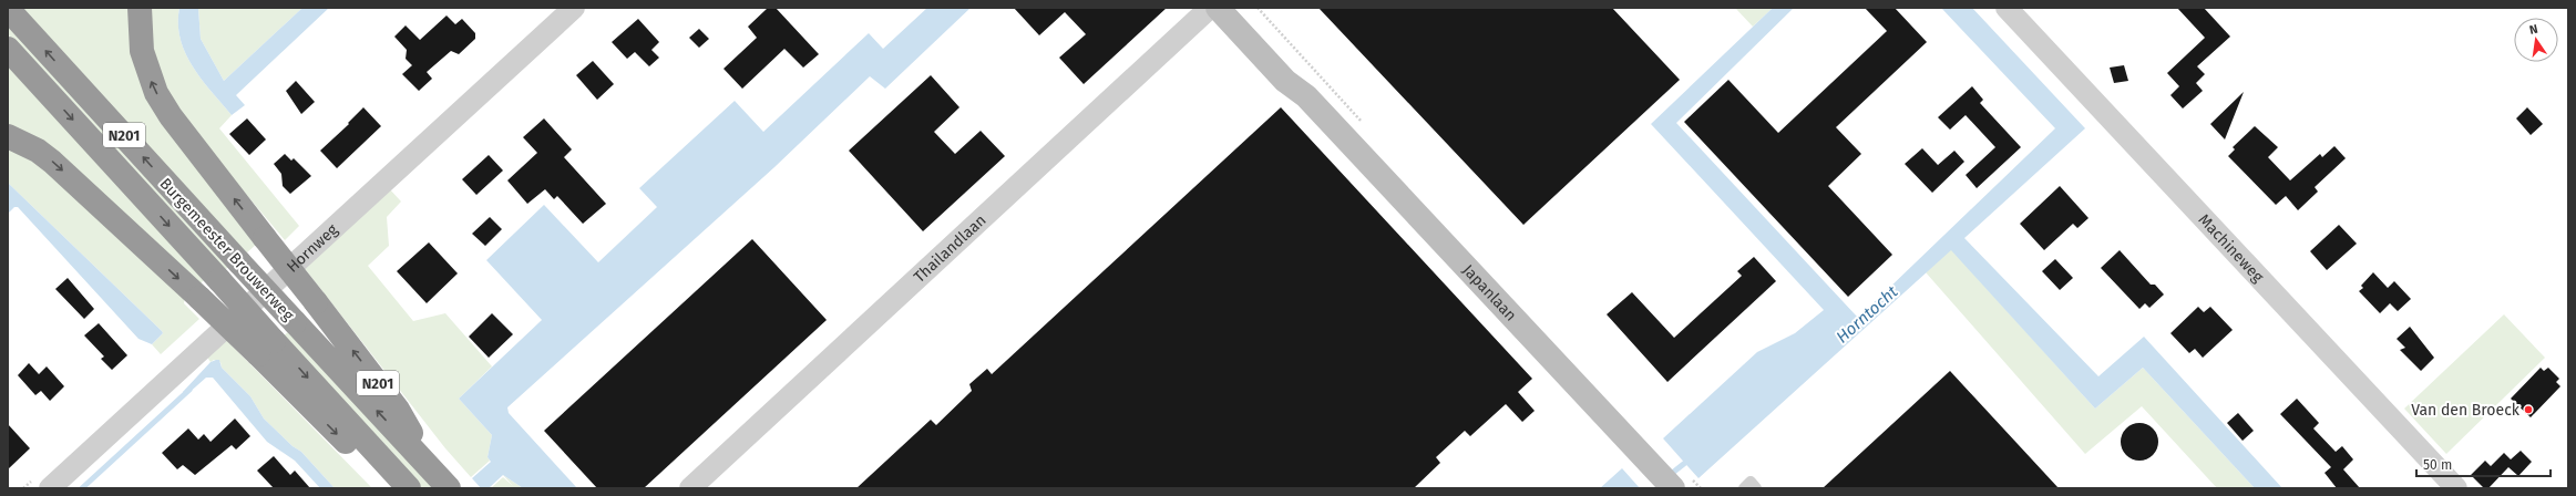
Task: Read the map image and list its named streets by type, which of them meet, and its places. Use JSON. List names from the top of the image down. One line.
{"streets":{"highway":["N201","Burgemeester Brouwerweg"],"street":["Hornweg","Thailandlaan","Machineweg","Japanlaan"]},"crossings":[["N201","Burgemeester Brouwerweg"]],"water":["Horntocht"],"places":["Van den Broeck"],"scale_bar":"50 m","north":"top"}
